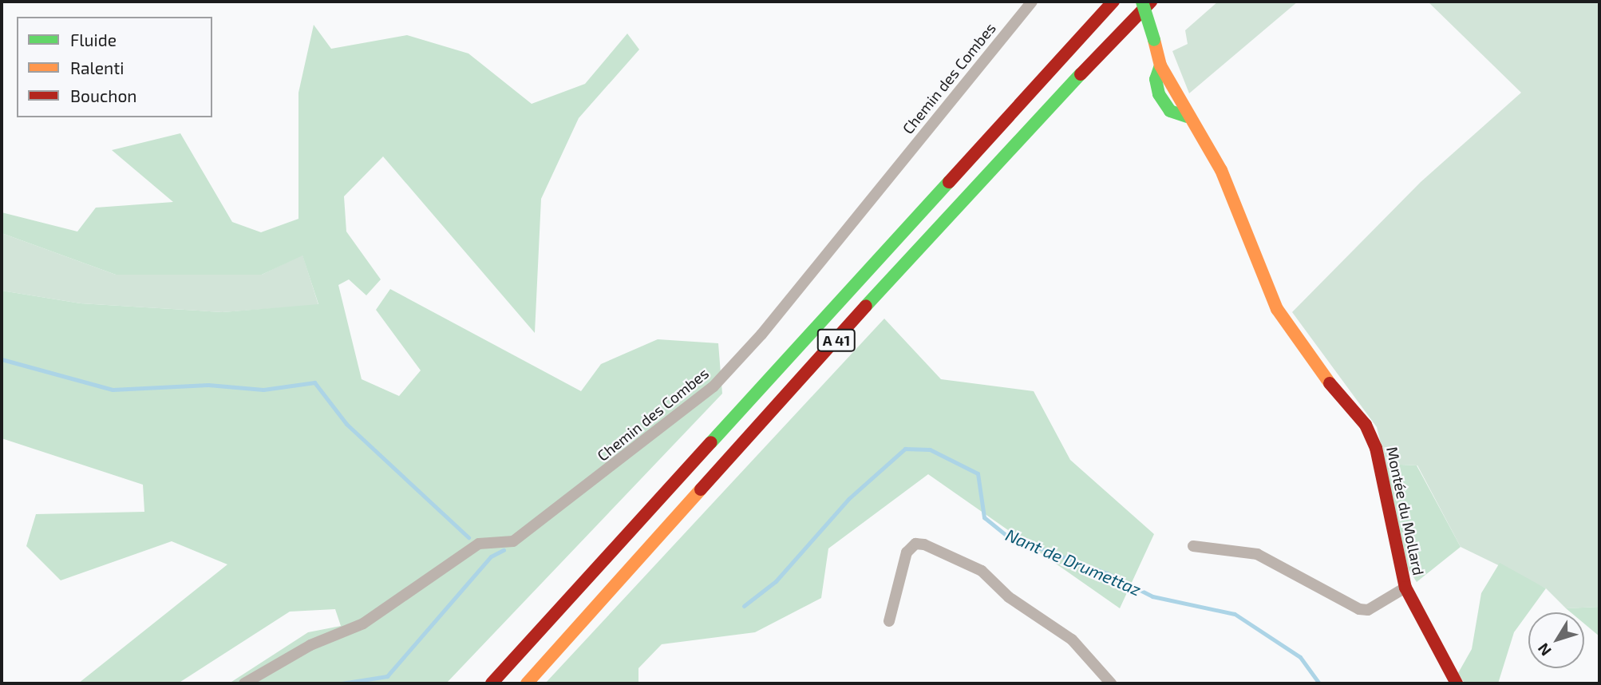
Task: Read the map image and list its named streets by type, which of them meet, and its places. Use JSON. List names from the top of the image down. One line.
{"streets":{"main road":["A 41","Montée du Mollard"],"street":["Chemin des Combes"]},"water":["Nant de Drumettaz"],"legend":["Fluide","Ralenti","Bouchon"],"north":"bottom left"}
